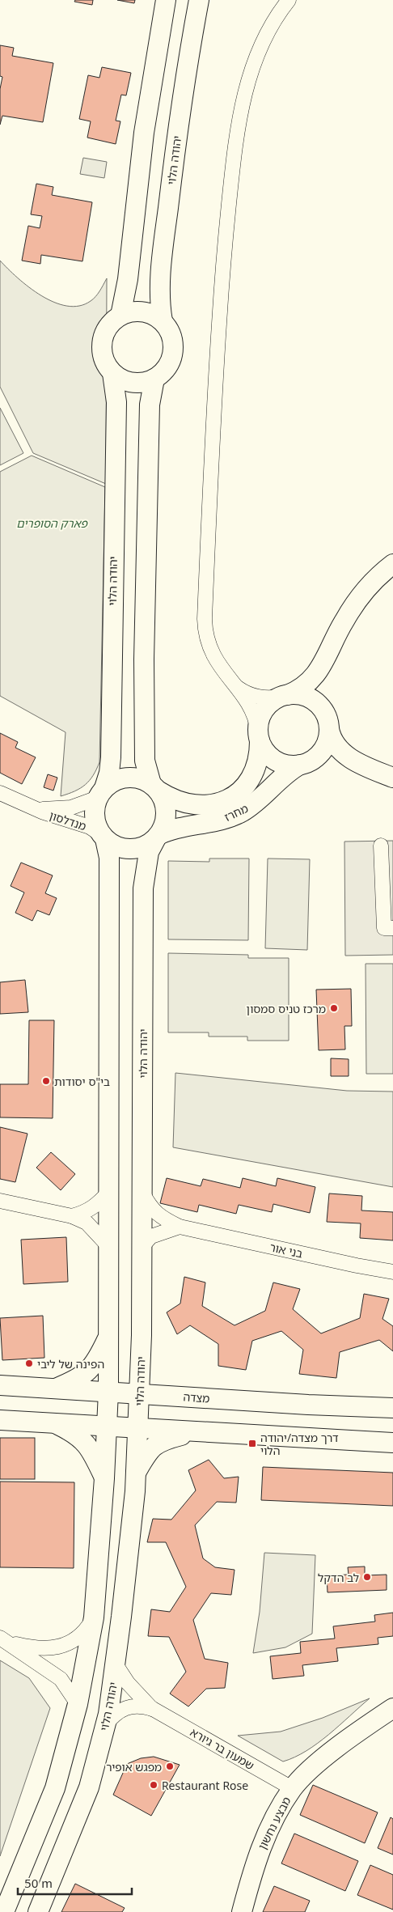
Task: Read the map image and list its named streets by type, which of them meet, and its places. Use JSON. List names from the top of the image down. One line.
{"streets":{"main road":["יהודה הלוי","מחרז","מצדה","מבצע נחשון"],"street":["מנדלסון","בני אור","שמעון בר גיורא"]},"crossings":[["יהודה הלוי","מחרז"],["יהודה הלוי","מנדלסון"],["יהודה הלוי","בני אור"],["יהודה הלוי","מצדה"],["יהודה הלוי","שמעון בר גיורא"],["מחרז","מנדלסון"],["שמעון בר גיורא","מבצע נחשון"]],"parks":["פארק הסופרים"],"places":{"other":["מרכז טניס סמסון","בי\"ס יסודות","הפינה של ליבי","לב הדקל","מפגש אופיר","Restaurant Rose"],"transit":["דרך מצדה/יהודה הלוי"]},"scale_bar":"50 m"}
